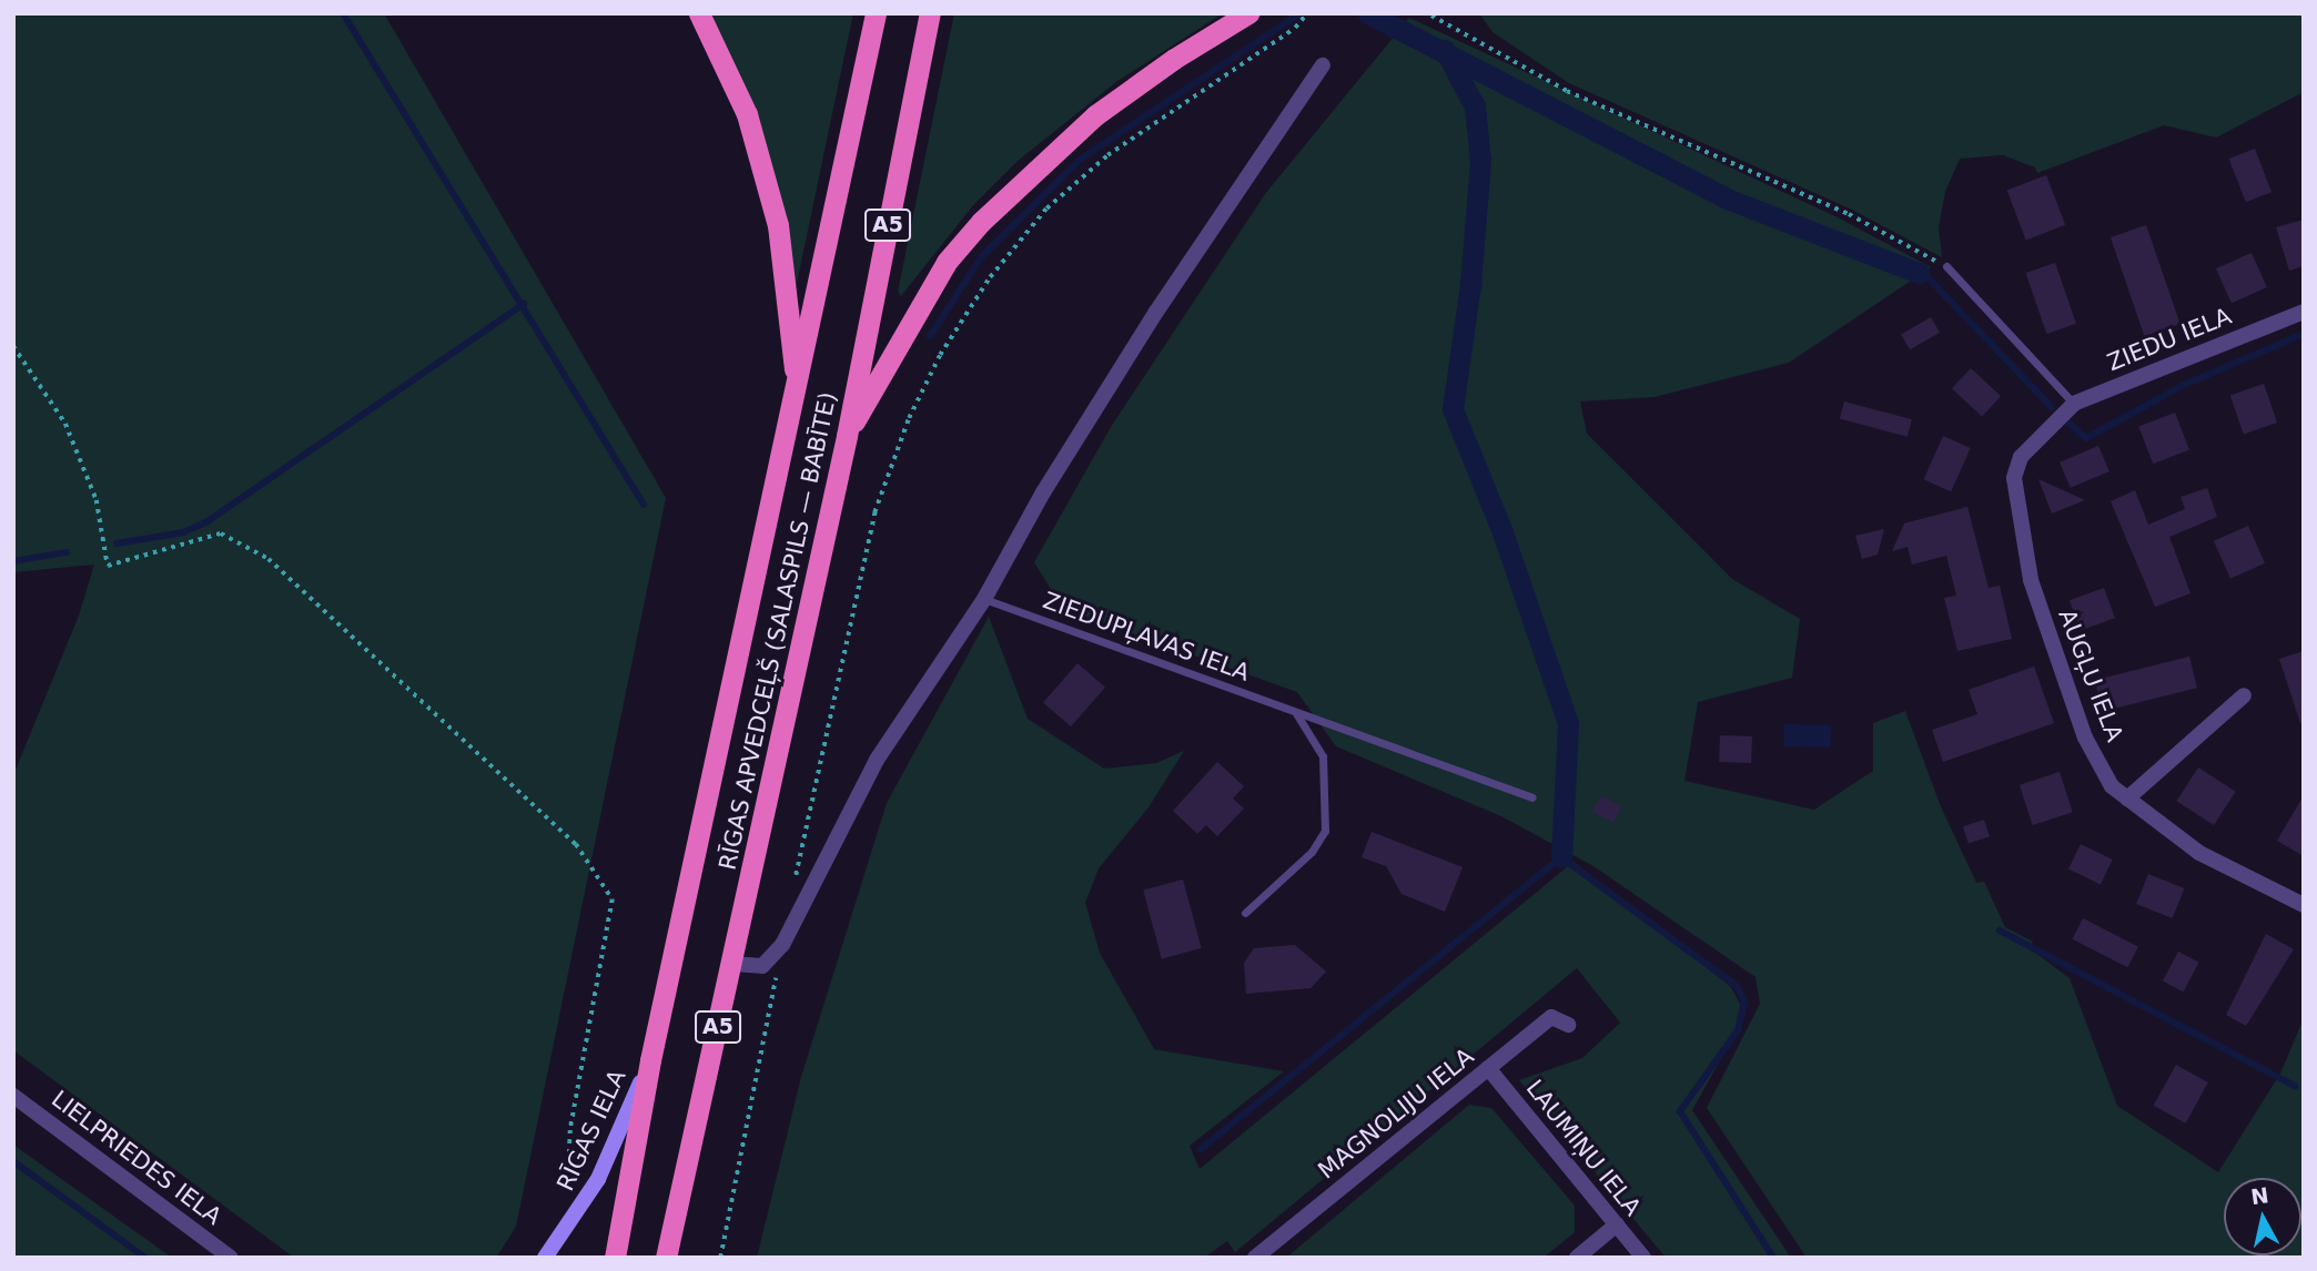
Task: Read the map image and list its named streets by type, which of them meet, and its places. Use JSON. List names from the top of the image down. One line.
{"streets":{"highway":["A5","RĪGAS APVEDCEĻŠ (SALASPILS — BABĪTE)"],"main road":["RĪGAS IELA"],"street":["ZIEDU IELA","AUGĻU IELA","MAGNOLIJU IELA","LAUMIŅU IELA","LIELPRIEDES IELA"],"lane":["ZIEDUPĻAVAS IELA"]},"crossings":[["ZIEDU IELA","AUGĻU IELA"],["RĪGAS APVEDCEĻŠ (SALASPILS — BABĪTE)","RĪGAS IELA"],["MAGNOLIJU IELA","LAUMIŅU IELA"]],"north":"top"}
